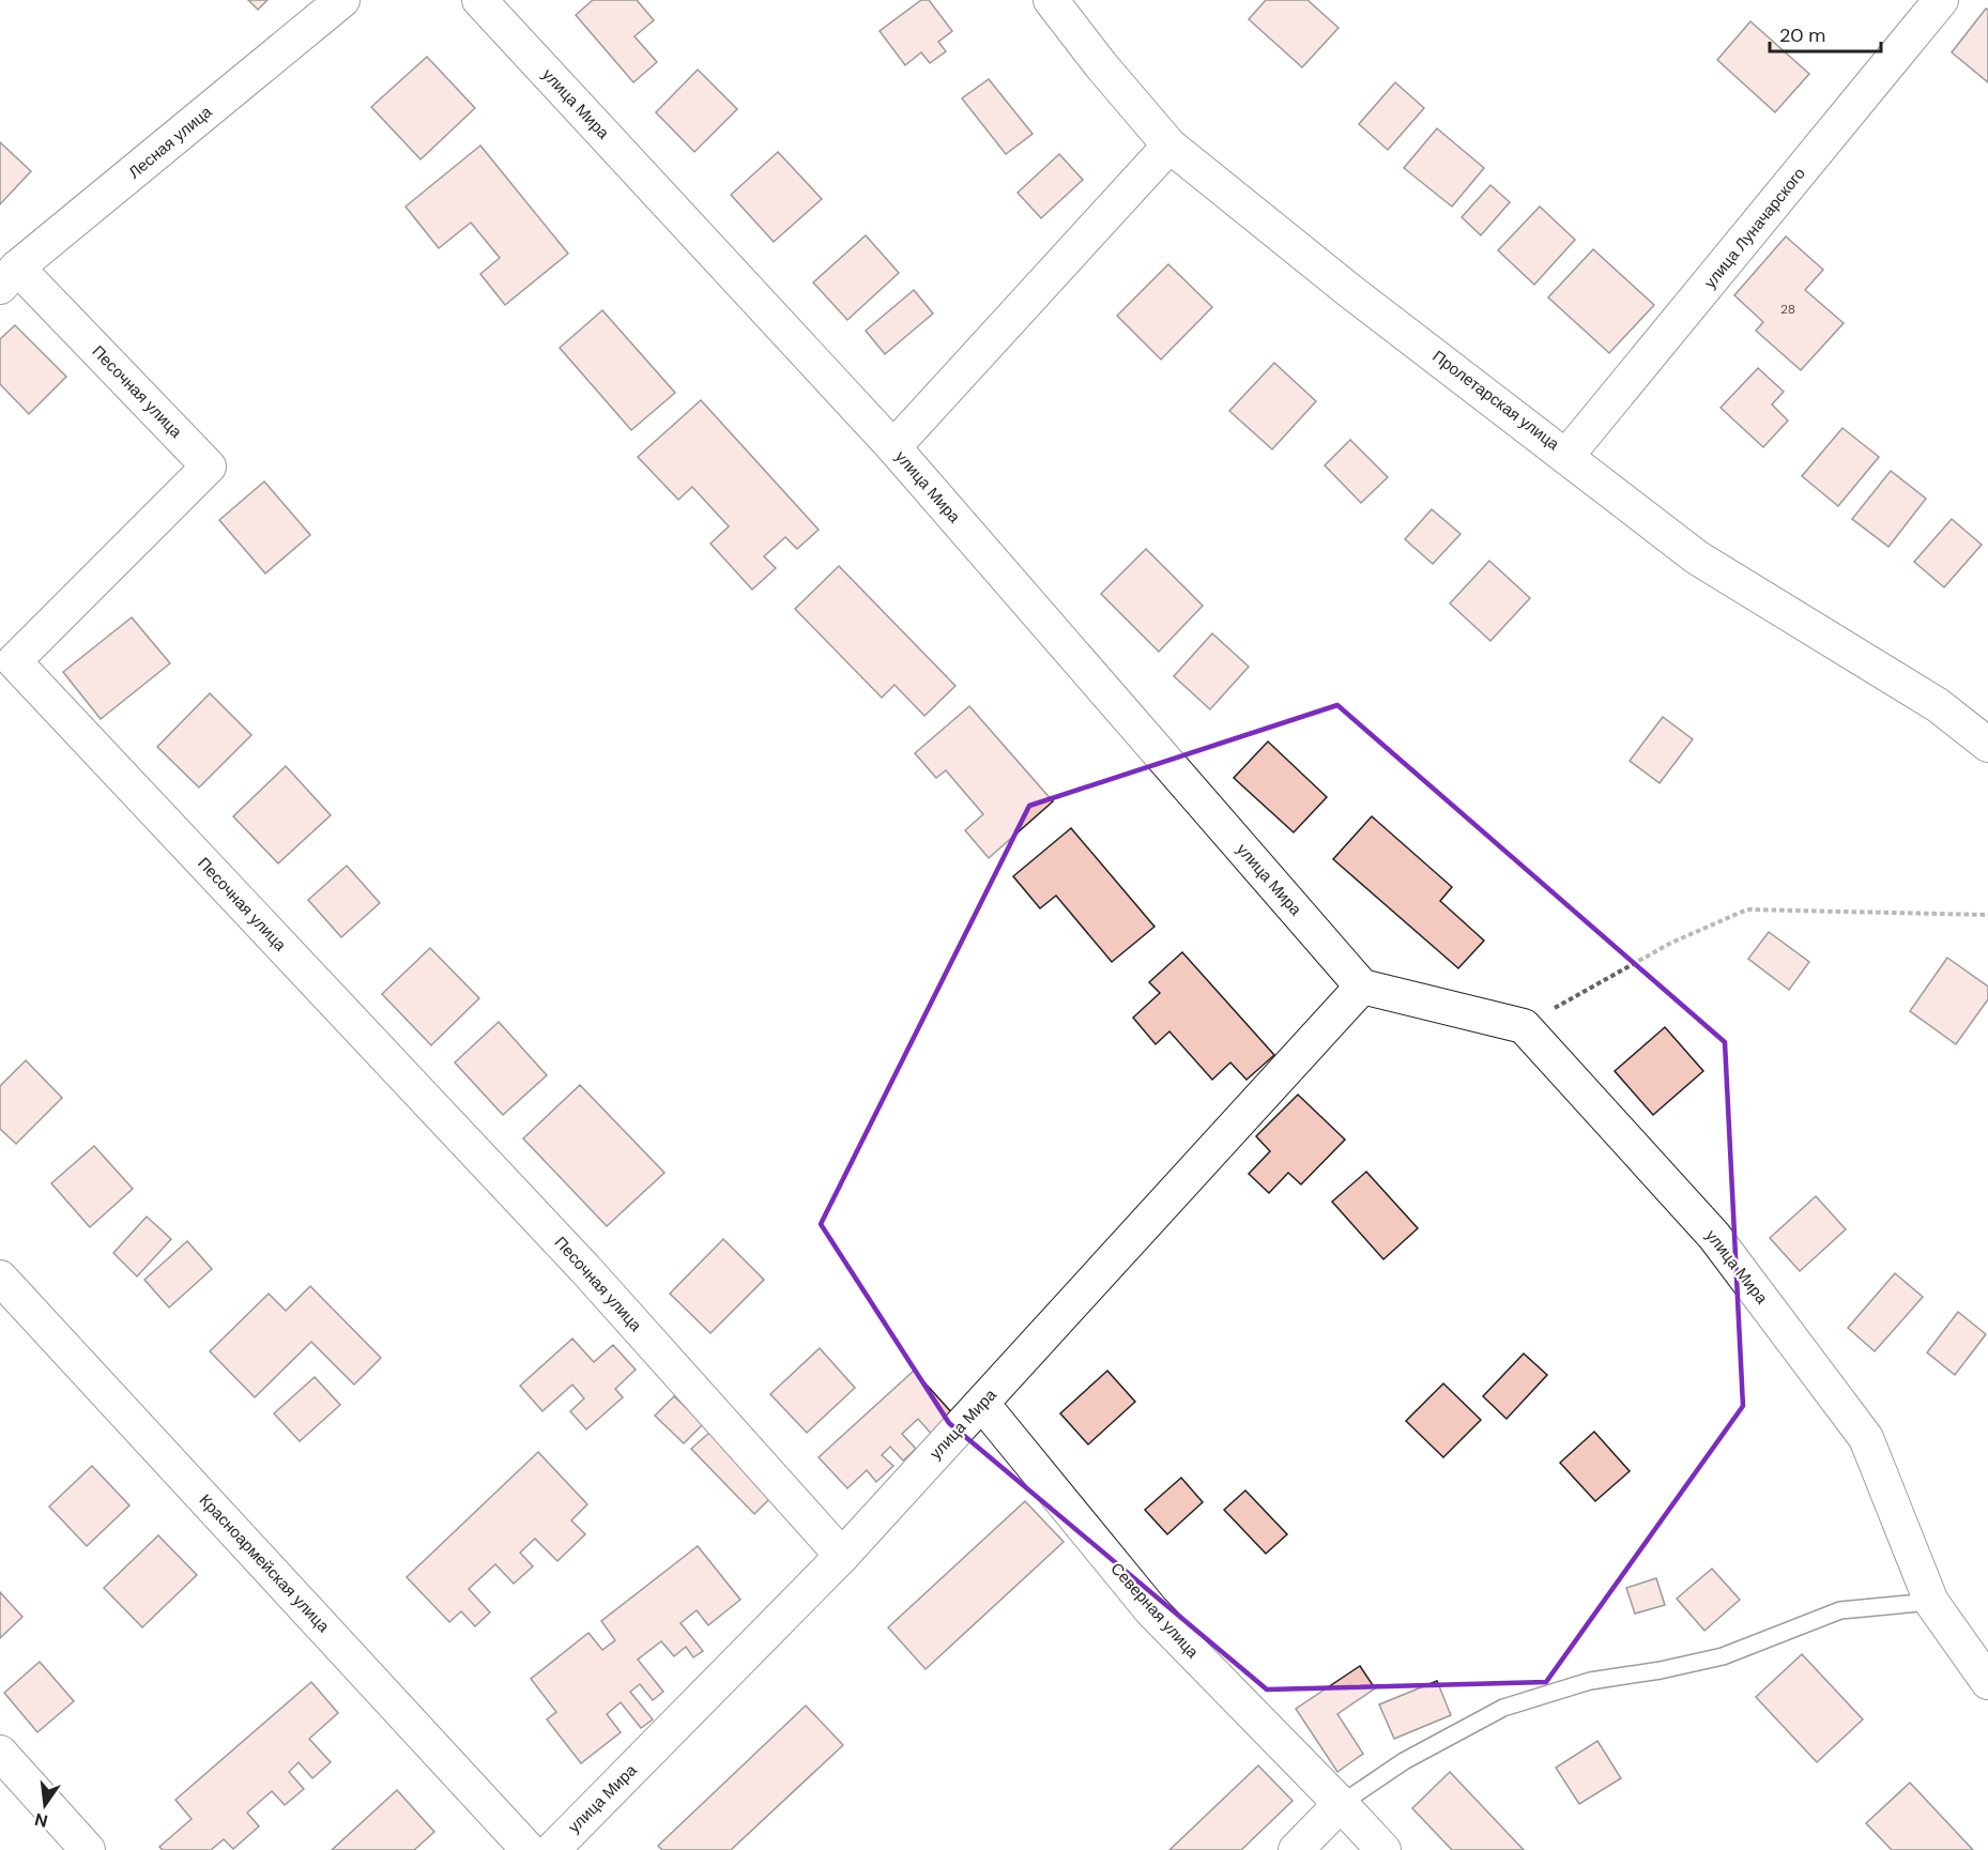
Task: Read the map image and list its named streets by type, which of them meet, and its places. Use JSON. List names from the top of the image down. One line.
{"streets":{"street":["улица Мира","Лесная улица","улица Луначарского","Песочная улица","Пролетарская улица","Красноармейская улица","Северная улица"]},"crossings":[["улица Мира","Песочная улица"],["улица Мира","Северная улица"],["Лесная улица","Песочная улица"],["улица Луначарского","Пролетарская улица"]],"house_numbers":["28"],"scale_bar":"20 m","north":"bottom"}
